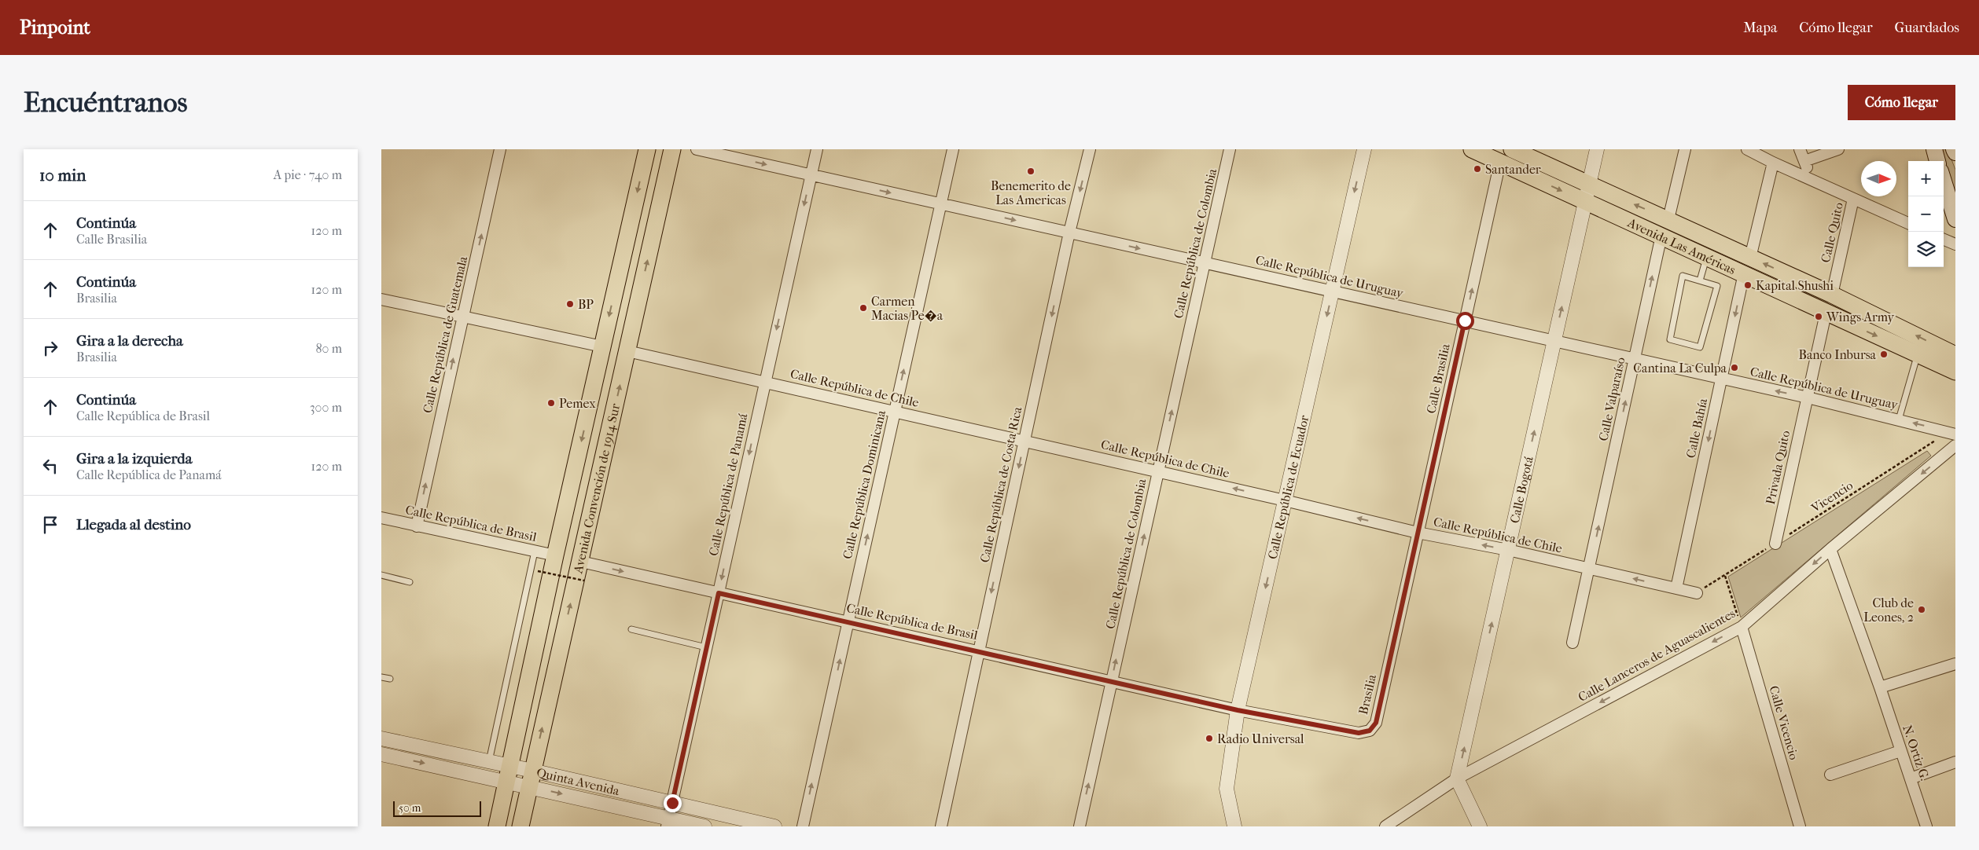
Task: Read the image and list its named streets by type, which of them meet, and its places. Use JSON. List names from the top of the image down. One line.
{"streets":{"main road":["Avenida Las Américas","Avenida Convención de 1914 Sur"],"street":["Calle Quito","Calle República de Colombia","Calle República de Uruguay","Calle República de Guatemala","Calle Brasilia","Calle República de Chile","Calle Valparaíso","Calle Bahía","Privada Quito","Calle República de Panamá","Calle República Dominicana","Calle República de Costa Rica","Calle República de Ecuador","Calle Bogotá","Calle República de Brasil","Calle Lanceros de Aguascalientes","Brasilia","Calle Vicencio","N. Ortiz G.","Quinta Avenida"],"path":["Vicencio"]},"crossings":[["Calle Quito","Avenida Las Américas"],["Calle República de Colombia","Calle República de Uruguay"],["Calle República de Colombia","Calle República de Chile"],["Calle República de Colombia","Calle República de Brasil"],["Avenida Las Américas","Calle Brasilia"],["Avenida Las Américas","Calle Valparaíso"],["Avenida Las Américas","Calle Bahía"],["Avenida Las Américas","Calle Bogotá"],["Calle República de Uruguay","Calle Brasilia"],["Calle República de Uruguay","Calle Valparaíso"],["Calle República de Uruguay","Calle Bahía"],["Calle República de Uruguay","Privada Quito"],["Calle República de Uruguay","Calle República de Panamá"],["Calle República de Uruguay","Calle República Dominicana"],["Calle República de Uruguay","Calle República de Costa Rica"],["Calle República de Uruguay","Calle República de Ecuador"],["Calle República de Uruguay","Calle Bogotá"],["Calle República de Uruguay","Vicencio"],["Calle República de Guatemala","Calle República de Brasil"],["Calle Brasilia","Calle República de Chile"],["Calle Brasilia","Brasilia"],["Calle República de Chile","Calle Valparaíso"],["Calle República de Chile","Calle Bahía"],["Calle República de Chile","Calle República de Panamá"],["Calle República de Chile","Calle República Dominicana"],["Calle República de Chile","Calle República de Costa Rica"],["Calle República de Chile","Calle República de Ecuador"],["Calle República de Chile","Avenida Convención de 1914 Sur"],["Calle República de Chile","Calle Bogotá"],["Calle República de Chile","Vicencio"],["Calle República de Chile","Brasilia"],["Privada Quito","Vicencio"],["Calle República de Panamá","Calle República de Brasil"],["Calle República de Panamá","Quinta Avenida"],["Calle República Dominicana","Calle República de Brasil"],["Calle República de Costa Rica","Calle República de Brasil"],["Calle República de Ecuador","Calle República de Brasil"],["Calle República de Ecuador","Brasilia"],["Avenida Convención de 1914 Sur","Calle República de Brasil"],["Avenida Convención de 1914 Sur","Quinta Avenida"],["Calle Bogotá","Calle Lanceros de Aguascalientes"],["Calle República de Brasil","Brasilia"],["Calle Lanceros de Aguascalientes","Calle Vicencio"],["Calle Lanceros de Aguascalientes","N. Ortiz G."]],"one_way":["Calle República de Colombia","Calle República de Guatemala","Calle Brasilia","Calle República de Chile","Calle Valparaíso","Calle Bahía","Calle República de Panamá","Calle República Dominicana","Calle República de Costa Rica","Calle República de Ecuador","Calle Bogotá","Calle Lanceros de Aguascalientes"],"places":["Santander","Benemerito de Las Americas","Kapital Shushi","BP","Carmen Macias Pe�a","Wings Army","Banco Inbursa","Cantina La Culpa","Pemex","Club de Leones, 2","Radio Universal"],"scale_bar":"50 m","north":"right","page":{"header":"Pinpoint","nav":["Mapa","Cómo llegar","Guardados"],"buttons":"Cómo llegar","title":"Encuéntranos","heading":["10 min","A pie · 740 m"],"map_buttons":["+","−"],"list":[["Continúa","Calle Brasilia","120 m"],["Continúa","Brasilia","120 m"],["Gira a la derecha","Brasilia","80 m"],["Continúa","Calle República de Brasil","300 m"],["Gira a la izquierda","Calle República de Panamá","120 m"],"Llegada al destino"],"scale":"50 m"}}
